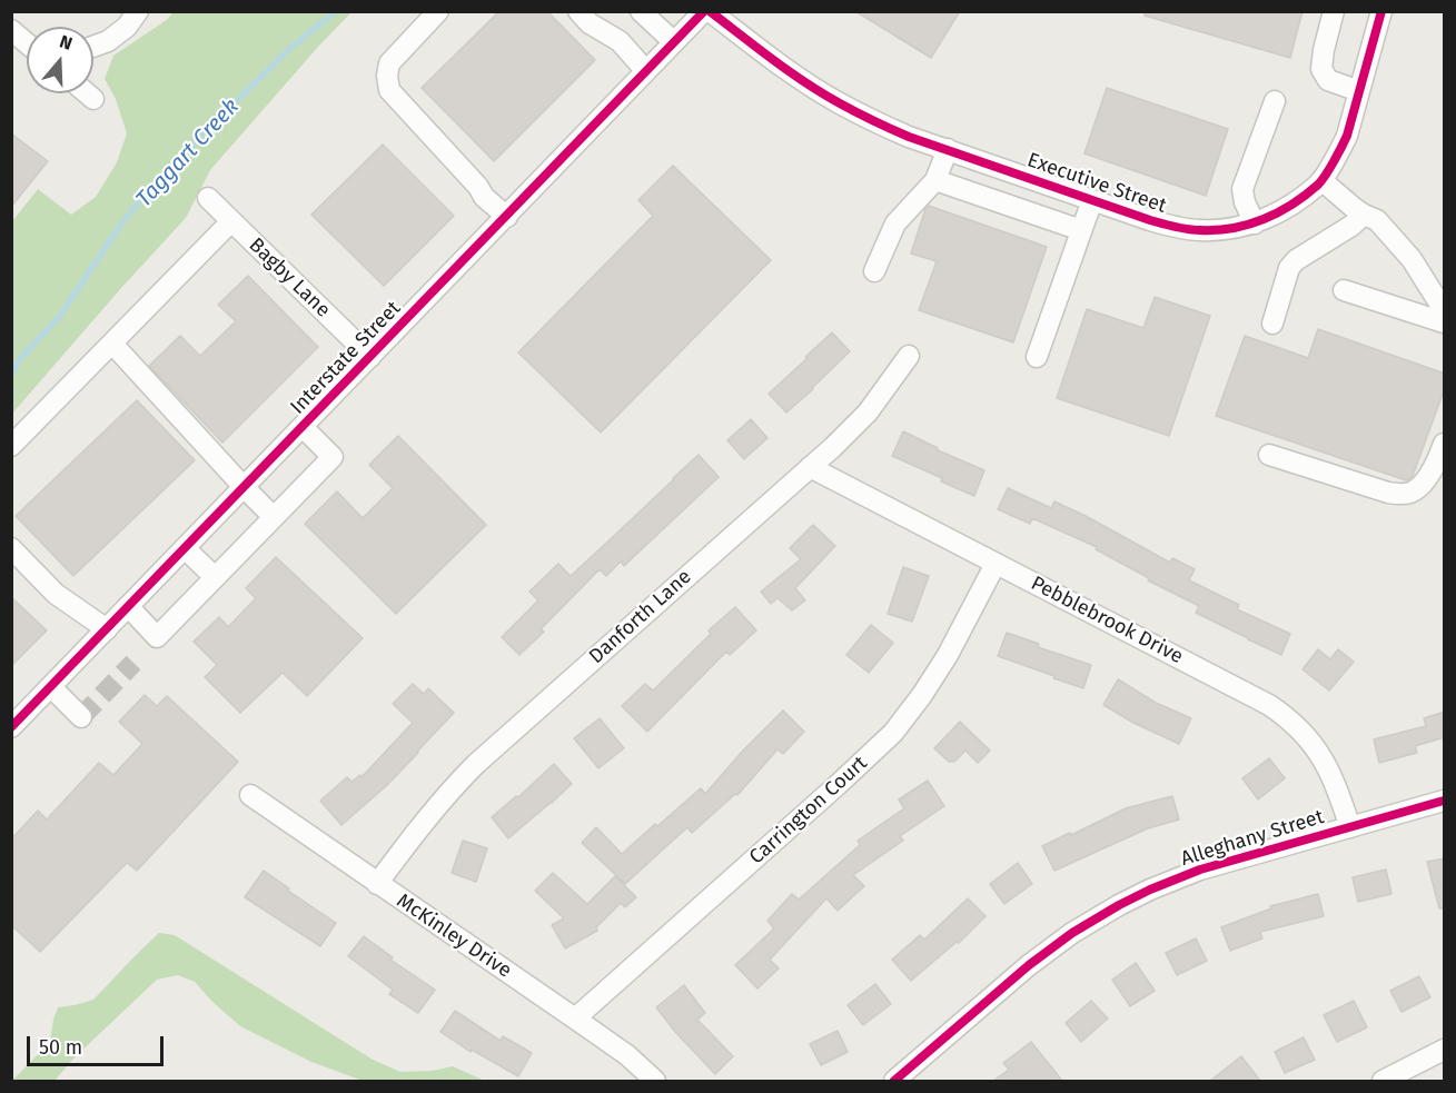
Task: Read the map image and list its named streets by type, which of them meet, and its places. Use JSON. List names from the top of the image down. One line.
{"streets":{"street":["Executive Street","Bagby Lane","Interstate Street","Danforth Lane","Pebblebrook Drive","Carrington Court","Alleghany Street","McKinley Drive"]},"crossings":[["Bagby Lane","Interstate Street"],["Danforth Lane","Pebblebrook Drive"],["Danforth Lane","McKinley Drive"],["Pebblebrook Drive","Carrington Court"],["Pebblebrook Drive","Alleghany Street"],["Carrington Court","McKinley Drive"]],"water":["Taggart Creek"],"scale_bar":"50 m","north":"top"}
